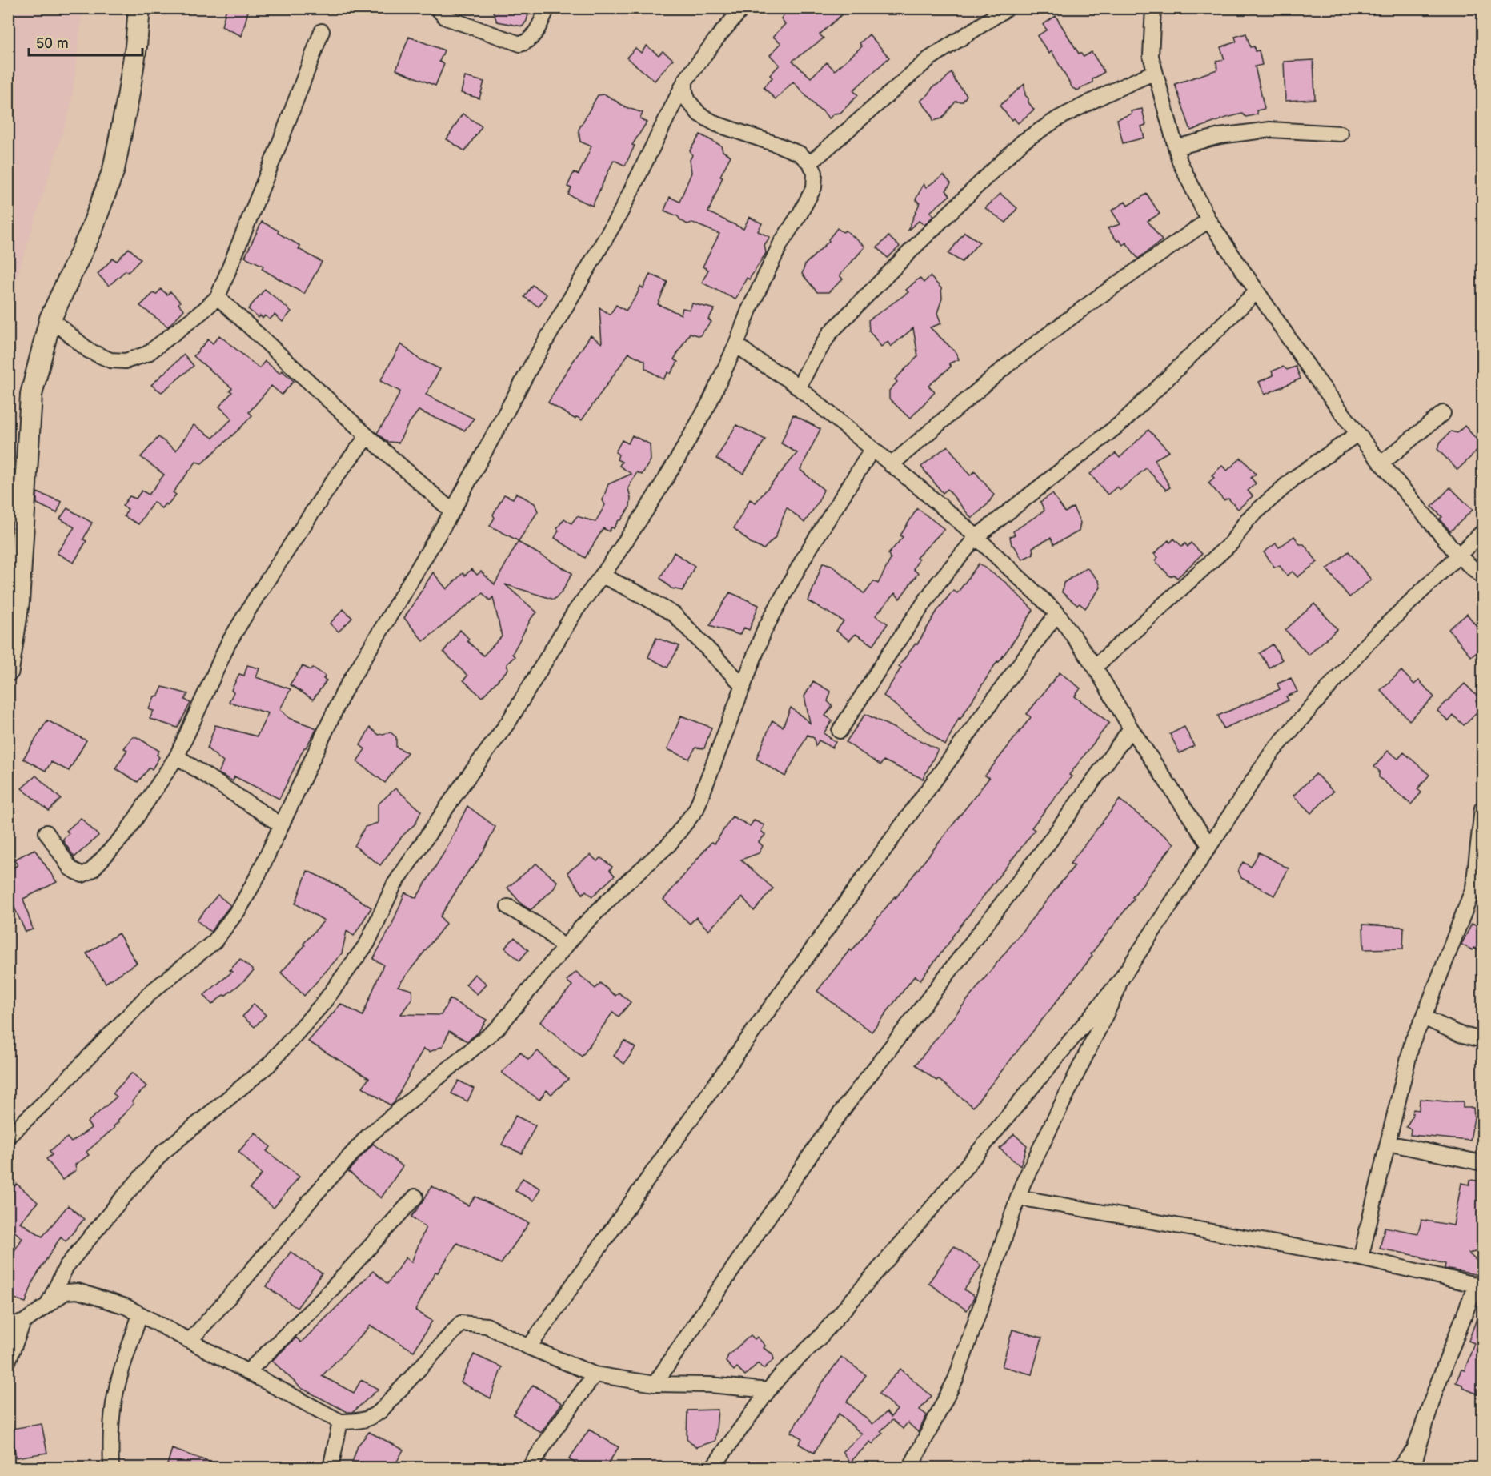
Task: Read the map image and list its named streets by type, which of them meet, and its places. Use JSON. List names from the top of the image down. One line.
{"scale_bar":"50 m"}
